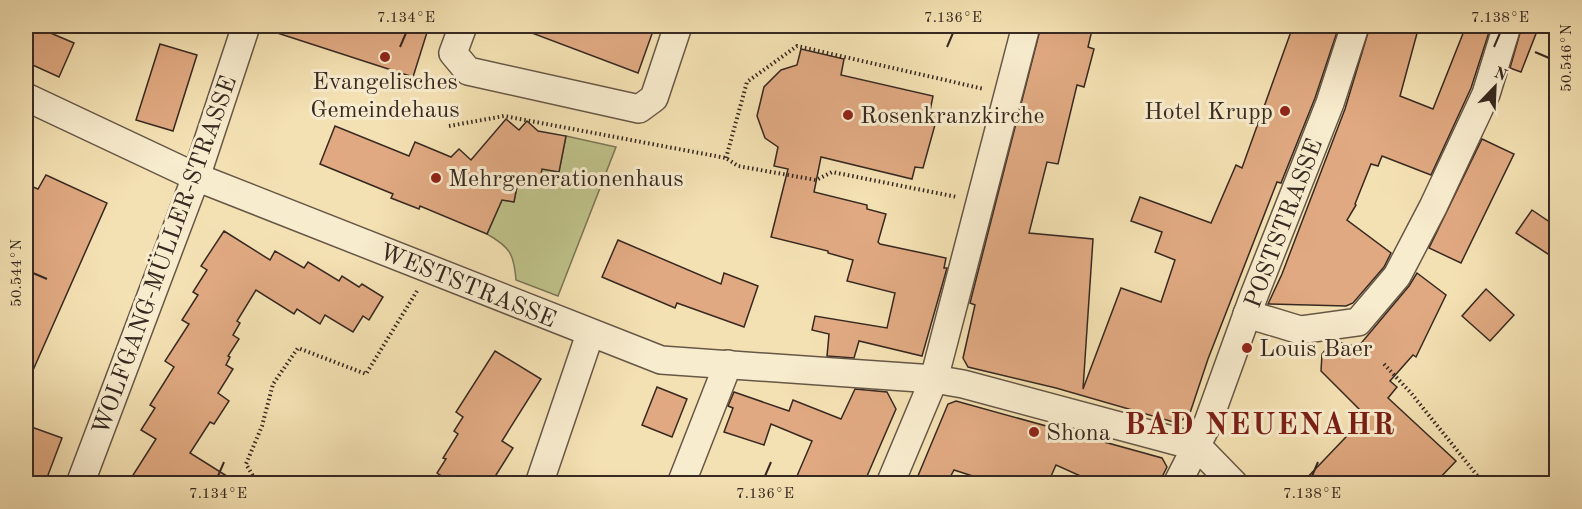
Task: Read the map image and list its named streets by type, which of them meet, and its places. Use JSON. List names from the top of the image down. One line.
{"streets":{"street":["POSTSTRASSE","WOLFGANG-MÜLLER-STRASSE","WESTSTRASSE"]},"crossings":[["POSTSTRASSE","WESTSTRASSE"],["WOLFGANG-MÜLLER-STRASSE","WESTSTRASSE"]],"districts":["BAD NEUENAHR"],"places":["Evangelisches Gemeindehaus","Hotel Krupp","Rosenkranzkirche","Mehrgenerationenhaus","Louis Baer","Shona"],"north":"top right","coordinates":["7.134°E","7.136°E","7.138°E","50.546°N","50.544°N"]}
